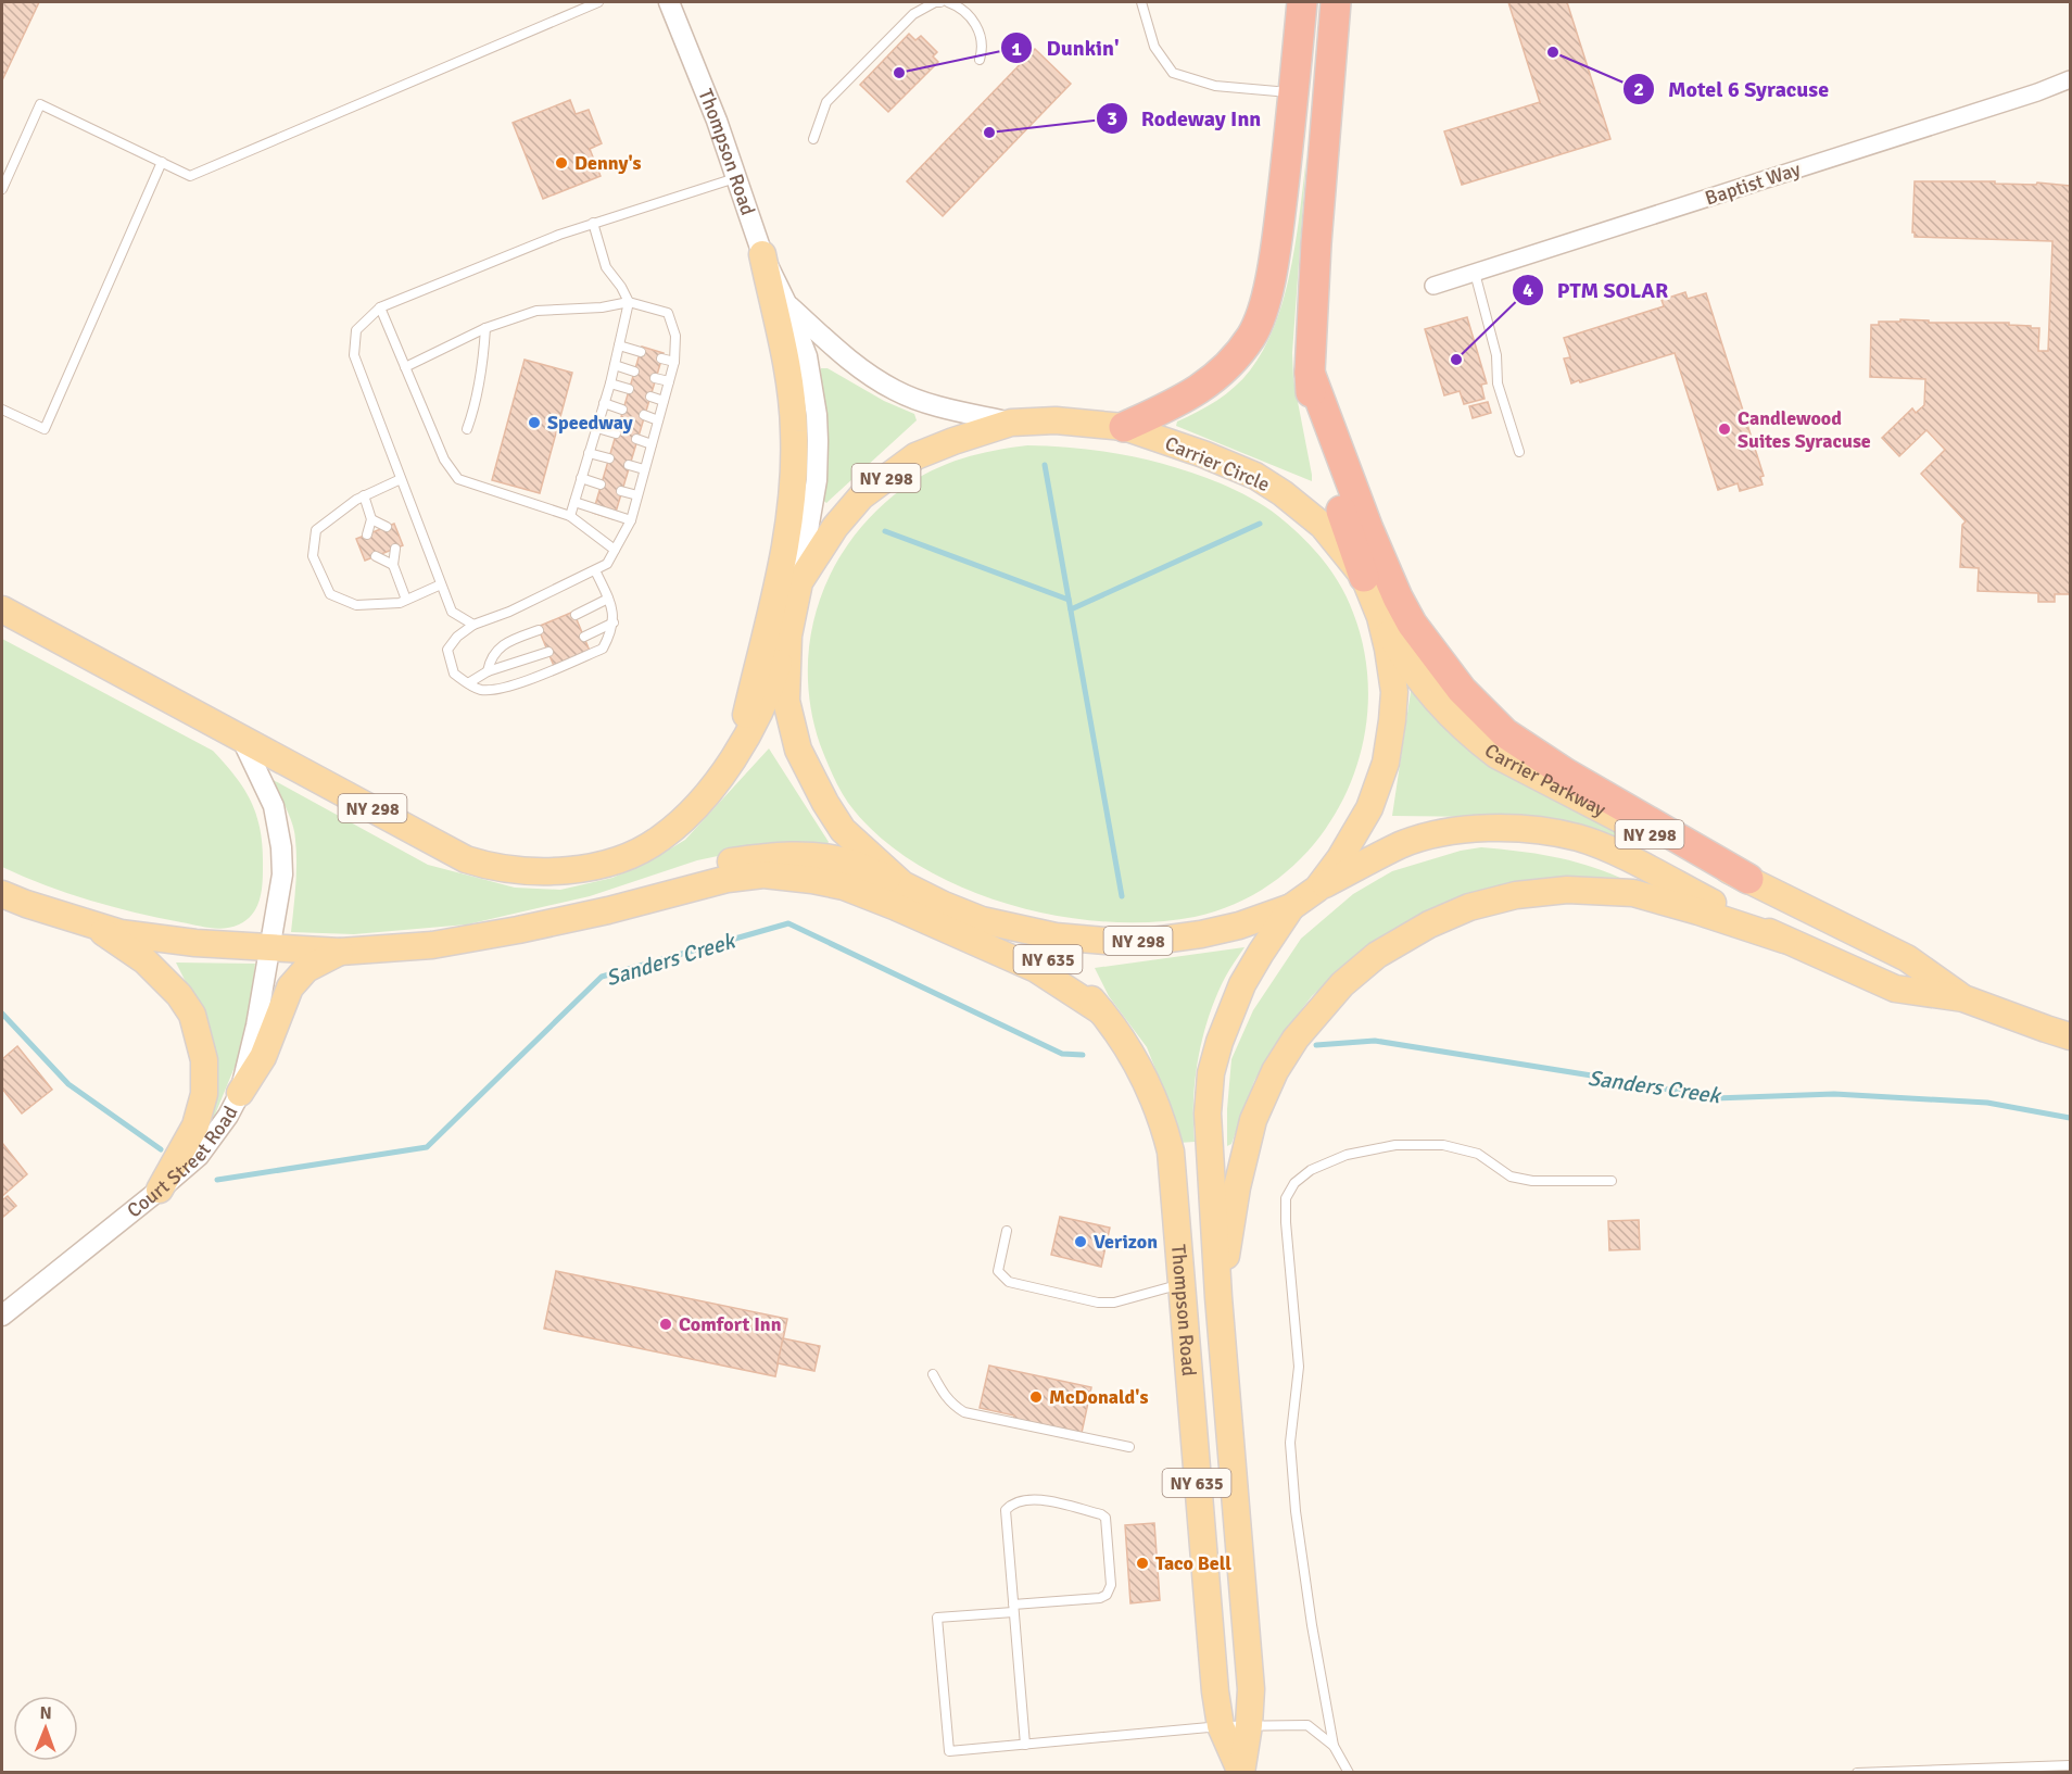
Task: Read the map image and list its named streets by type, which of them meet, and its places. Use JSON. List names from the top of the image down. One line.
{"streets":{"main road":["Thompson Road","Carrier Circle","NY 298","Carrier Parkway","NY 635"],"street":["Baptist Way","Court Street Road"]},"crossings":[["Thompson Road","Carrier Circle"],["Carrier Circle","NY 298"],["Carrier Circle","Carrier Parkway"],["NY 298","Court Street Road"]],"water":["Sanders Creek"],"places":["Motel 6 Syracuse","Dunkin'","Rodeway Inn","Denny's","PTM SOLAR","Speedway","Candlewood Suites Syracuse","Verizon","Comfort Inn","McDonald's","Taco Bell"],"north":"top"}
